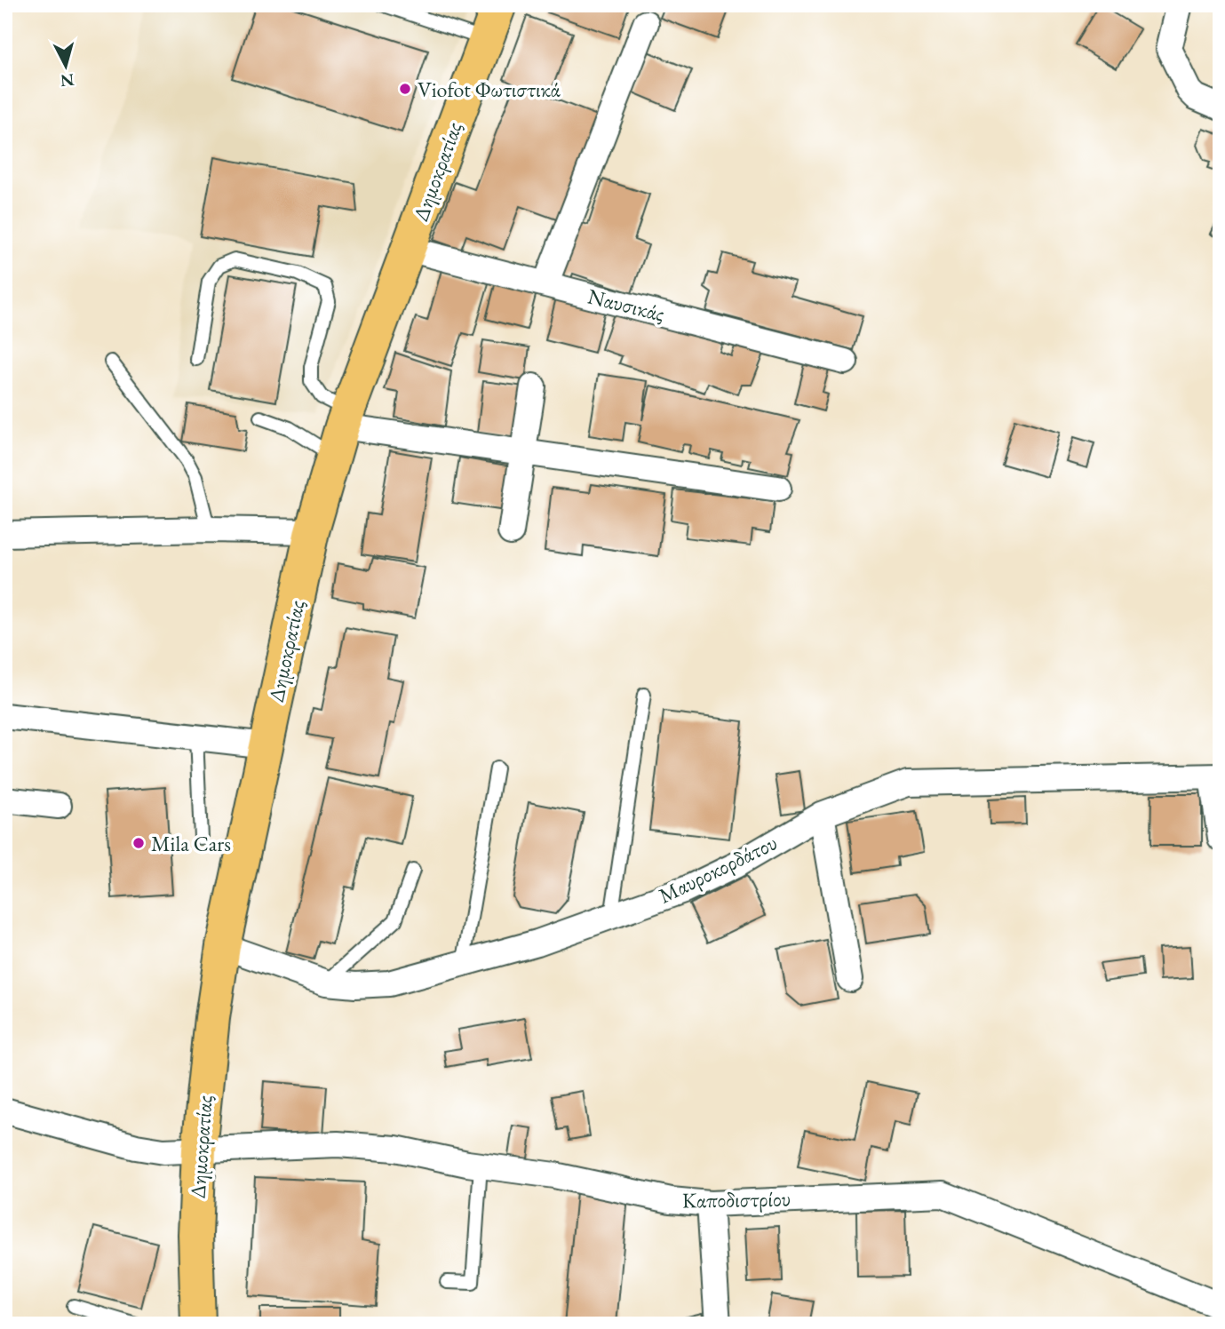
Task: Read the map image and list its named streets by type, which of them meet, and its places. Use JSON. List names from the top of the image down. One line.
{"streets":{"main road":["Δημοκρατίας"],"street":["Ναυσικάς","Μαυροκορδάτου","Καποδιστρίου"]},"crossings":[["Δημοκρατίας","Ναυσικάς"],["Δημοκρατίας","Μαυροκορδάτου"],["Δημοκρατίας","Καποδιστρίου"]],"places":["Viofot Φωτιστικά","Mila Cars"],"north":"bottom"}
